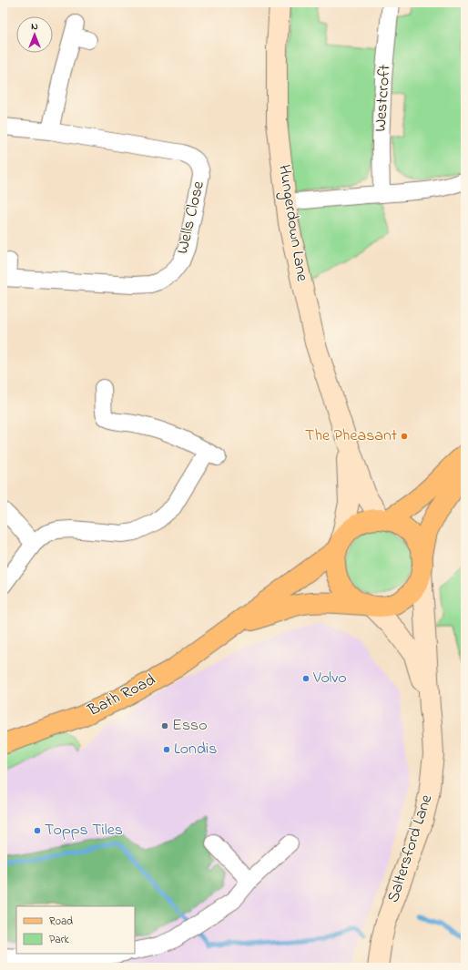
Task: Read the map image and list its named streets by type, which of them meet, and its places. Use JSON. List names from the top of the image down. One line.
{"streets":{"main road":["Hungerdown Lane","Bath Road","Saltersford Lane"],"street":["Westcroft","Wells Close"]},"crossings":[["Hungerdown Lane","Bath Road"],["Hungerdown Lane","Saltersford Lane"],["Bath Road","Saltersford Lane"]],"places":["The Pheasant","Volvo","Esso","Londis","Topps Tiles"],"legend":["Road","Park"],"north":"top"}
